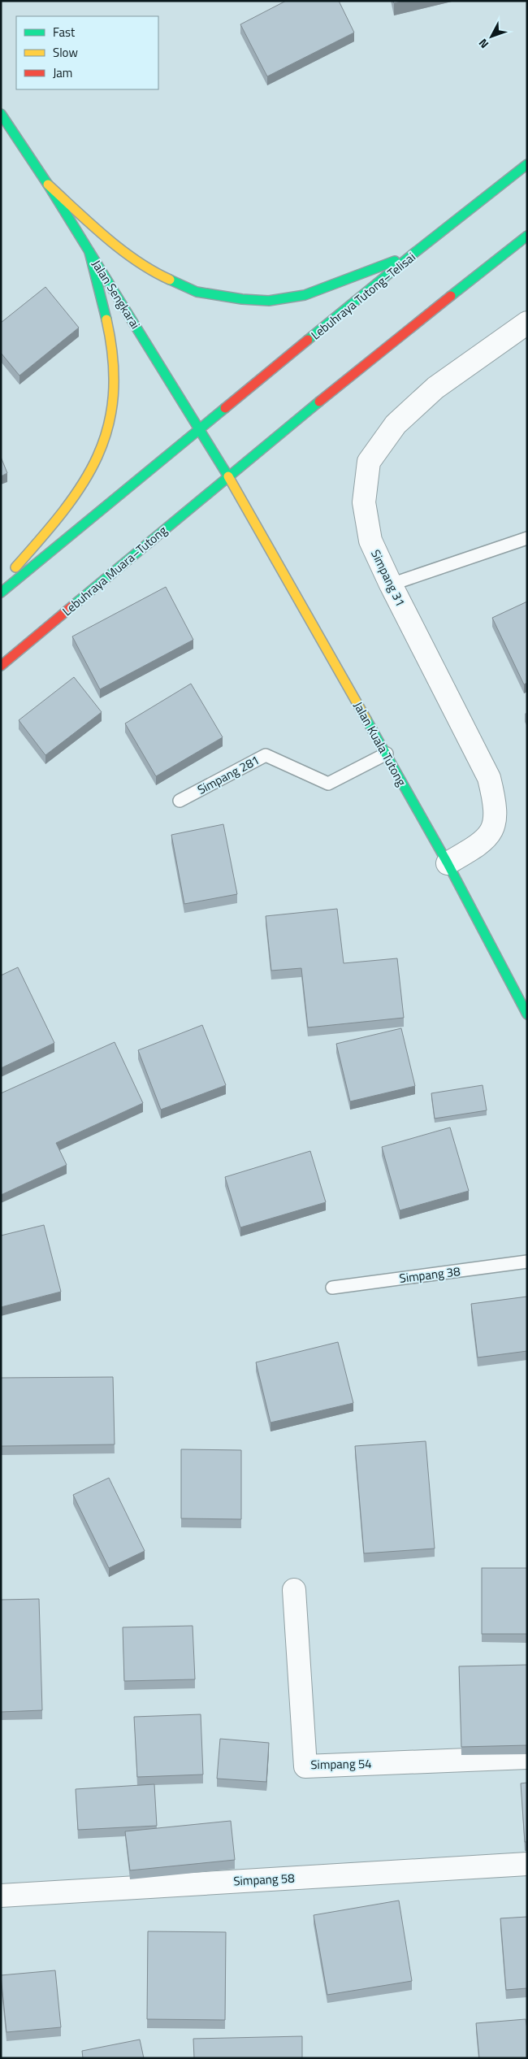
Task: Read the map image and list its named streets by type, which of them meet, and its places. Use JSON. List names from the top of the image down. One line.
{"streets":{"main road":["Jalan Sengkarai","Lebuhraya Tutong–Telisai","Lebuhraya Muara–Tutong","Jalan Kuala Tutong"],"street":["Simpang 31","Simpang 54","Simpang 58"],"lane":["Simpang 281","Simpang 38"]},"crossings":[["Jalan Sengkarai","Lebuhraya Tutong–Telisai"],["Jalan Sengkarai","Lebuhraya Muara–Tutong"],["Jalan Sengkarai","Jalan Kuala Tutong"],["Lebuhraya Muara–Tutong","Jalan Kuala Tutong"],["Simpang 31","Jalan Kuala Tutong"],["Jalan Kuala Tutong","Simpang 281"]],"legend":["Fast","Slow","Jam"],"north":"bottom left"}
